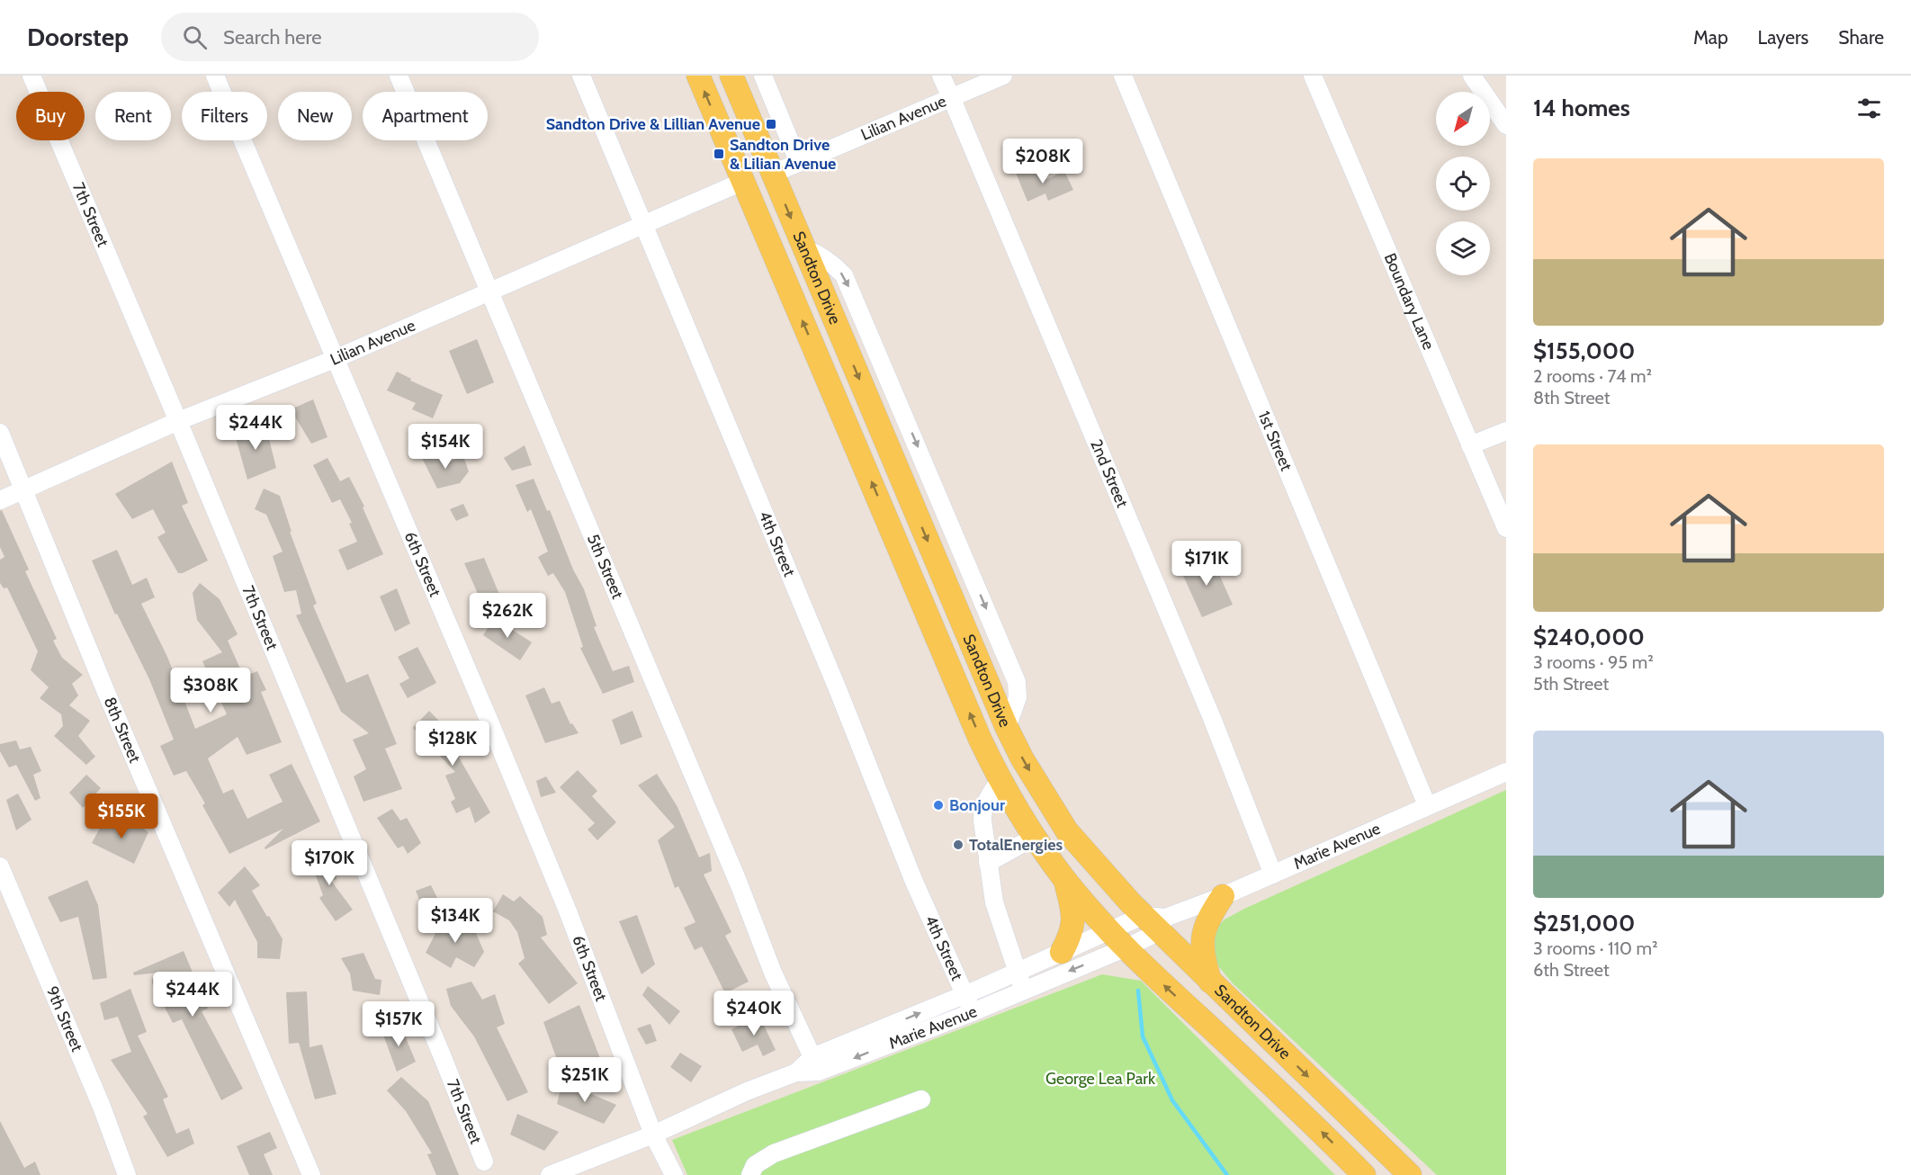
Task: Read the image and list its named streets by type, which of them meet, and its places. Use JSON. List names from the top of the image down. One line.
{"streets":{"main road":["Sandton Drive"],"street":["Lilian Avenue","7th Street","Boundary Lane","1st Street","2nd Street","4th Street","6th Street","5th Street","8th Street","Marie Avenue","9th Street"]},"crossings":[["Lilian Avenue","7th Street"],["Lilian Avenue","Sandton Drive"],["Lilian Avenue","2nd Street"],["Lilian Avenue","4th Street"],["Lilian Avenue","6th Street"],["Lilian Avenue","5th Street"],["Lilian Avenue","8th Street"],["Sandton Drive","Marie Avenue"],["1st Street","Marie Avenue"],["2nd Street","Marie Avenue"],["4th Street","Marie Avenue"],["6th Street","Marie Avenue"],["5th Street","Marie Avenue"]],"parks":["George Lea Park"],"places":{"transit":["Sandton Drive & Lillian Avenue","Sandton Drive & Lilian Avenue"],"other":["Bonjour","TotalEnergies"]},"north":"bottom left","page":{"header":"Doorstep","search":"Search here","nav":["Map","Layers","Share"],"heading":"14 homes","chip":["Buy","Rent","Filters","New","Apartment"],"price":["$208K","$244K","$154K","$171K","$262K","$308K","$128K","$155K","$170K","$134K","$244K","$240K","$157K","$251K"],"list":[{"name":"$155,000","note":"2 rooms · 74 m² · 8th Street"},{"name":"$240,000","note":"3 rooms · 95 m² · 5th Street"},{"name":"$251,000","note":"3 rooms · 110 m² · 6th Street"}]}}
